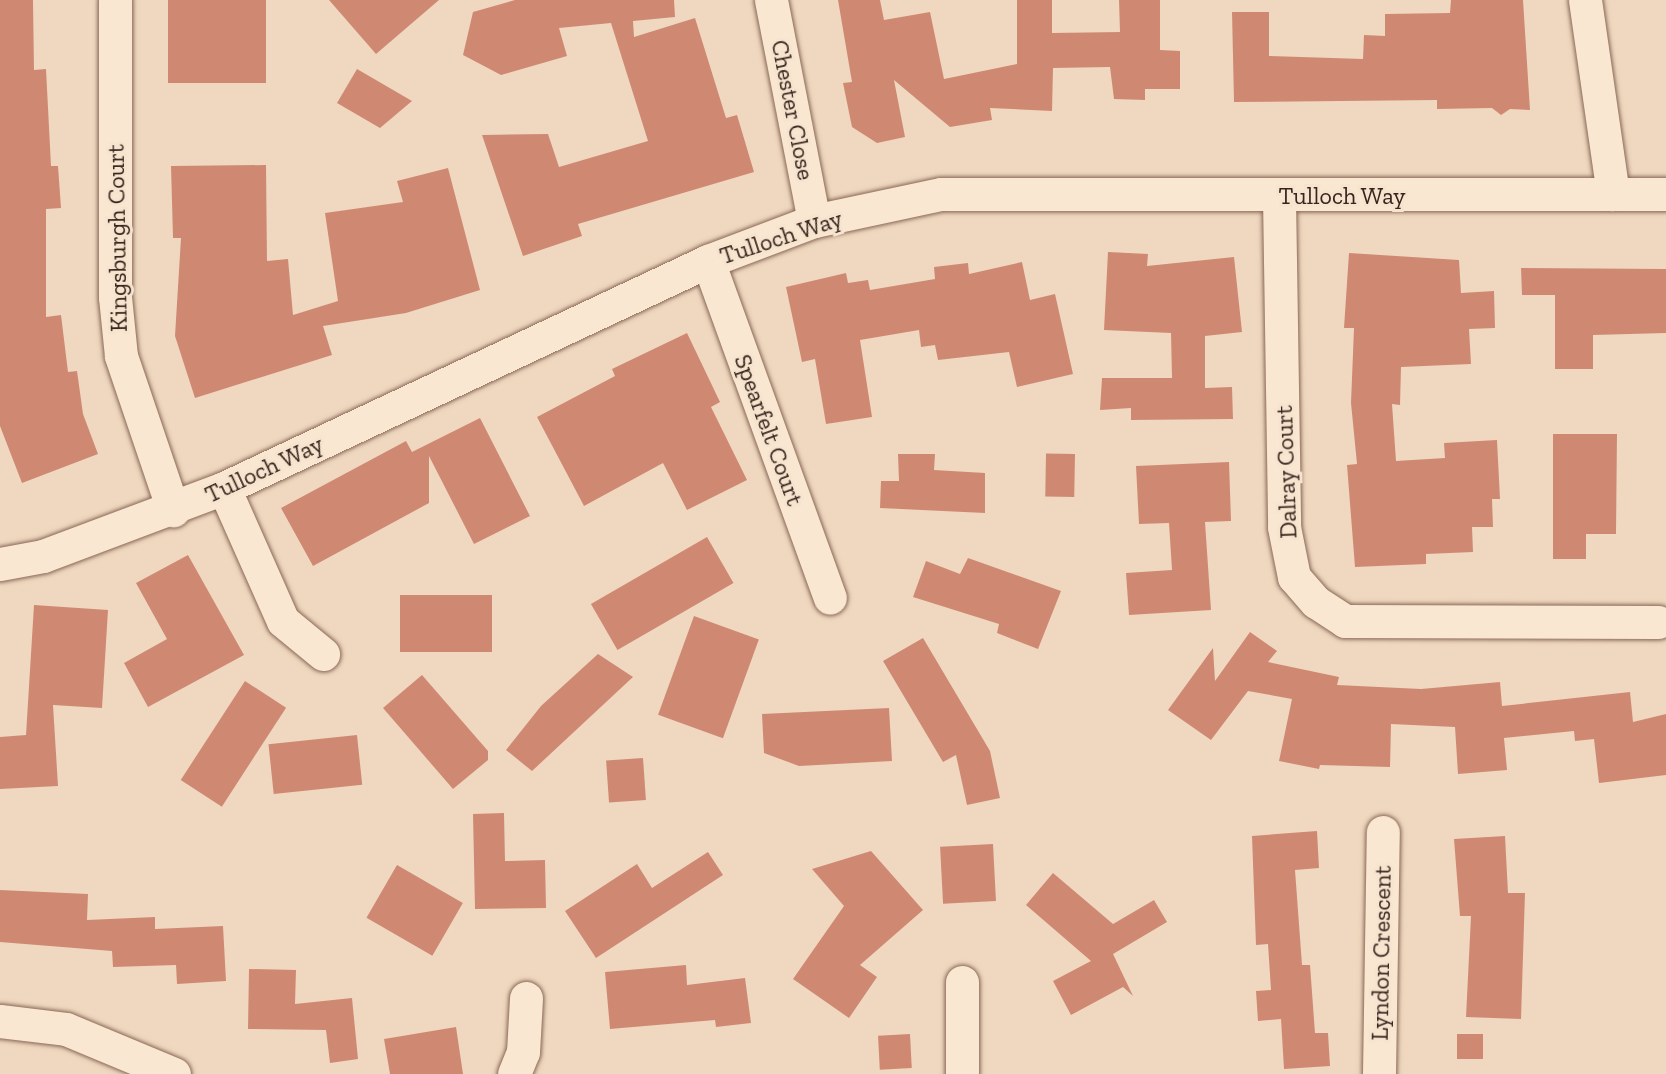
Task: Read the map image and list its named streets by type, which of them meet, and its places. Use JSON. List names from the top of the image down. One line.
{"streets":{"street":["Chester Close","Tulloch Way","Kingsburgh Court","Spearfelt Court","Dalray Court","Lyndon Crescent"]},"crossings":[["Chester Close","Tulloch Way"],["Tulloch Way","Kingsburgh Court"],["Tulloch Way","Spearfelt Court"],["Tulloch Way","Dalray Court"]]}
